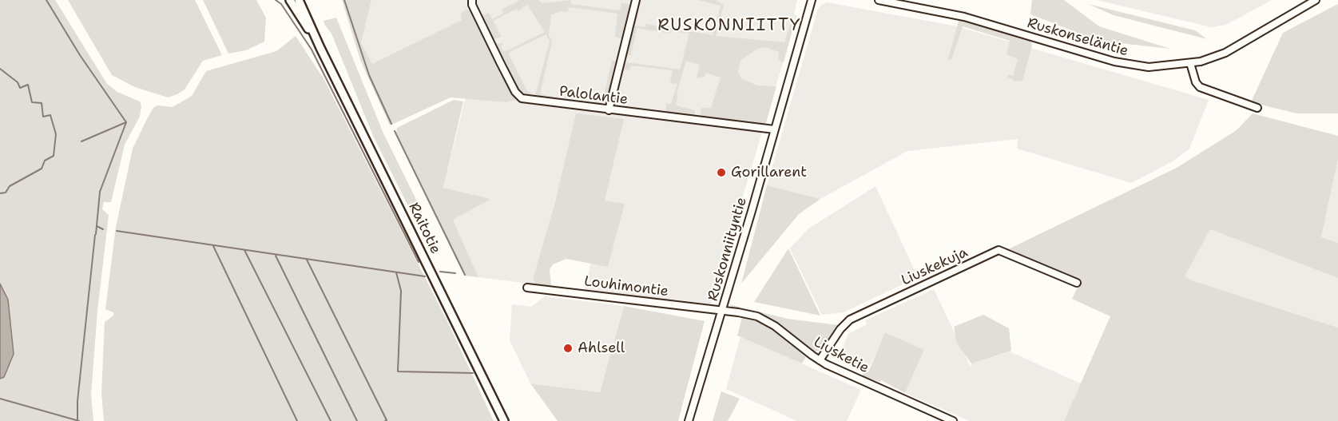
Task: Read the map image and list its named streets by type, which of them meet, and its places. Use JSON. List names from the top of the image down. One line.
{"streets":{"main road":["Raitotie"],"street":["Ruskonseläntie","Palolantie","Ruskonniityntie","Liuskekuja","Louhimontie","Liusketie"]},"crossings":[["Palolantie","Ruskonniityntie"],["Ruskonniityntie","Louhimontie"],["Ruskonniityntie","Liusketie"],["Liuskekuja","Liusketie"],["Louhimontie","Liusketie"]],"districts":["RUSKONNIITTY"],"places":["Gorillarent","Ahlsell"]}
